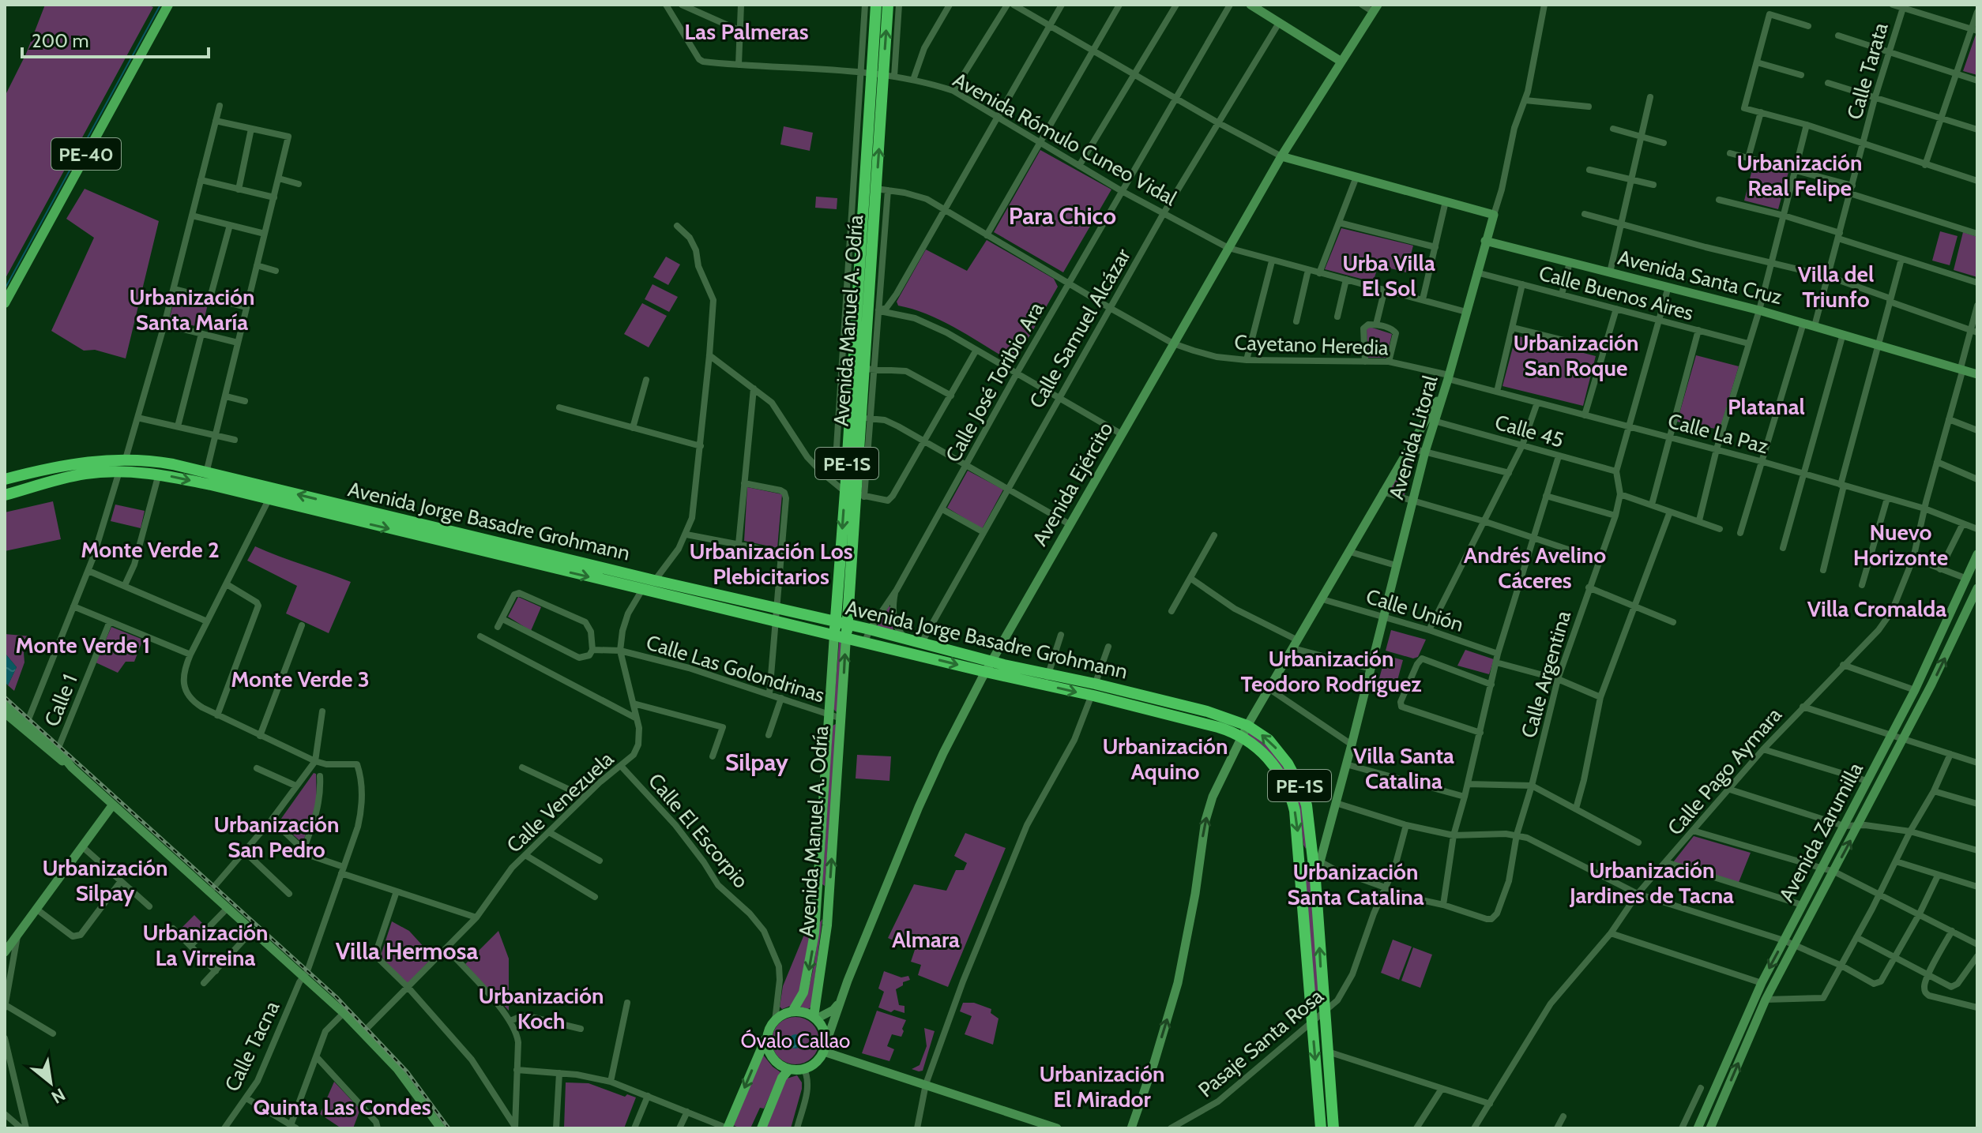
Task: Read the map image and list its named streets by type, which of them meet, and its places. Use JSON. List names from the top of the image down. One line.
{"streets":{"highway":["Avenida Manuel A. Odría","PE-1S","Avenida Jorge Basadre Grohmann"],"main road":["PE-40"],"street":["Calle Tarata","Avenida Rómulo Cuneo Vidal","Avenida Santa Cruz","Calle Buenos Aires","Calle Samuel Alcázar","Cayetano Heredia","Calle José Toribio Ara","Calle 45","Calle La Paz","Avenida Litoral","Avenida Ejército","Calle Unión","Calle Las Golondrinas","Calle Argentina","Calle 1","Calle Pago Aymara","Calle Venezuela","Calle El Escorpio","Avenida Zarumilla","Pasaje Santa Rosa","Calle Tacna"]},"crossings":[["Calle Tarata","Avenida Santa Cruz"],["Avenida Rómulo Cuneo Vidal","Avenida Manuel A. Odría"],["Avenida Rómulo Cuneo Vidal","Calle Samuel Alcázar"],["Avenida Rómulo Cuneo Vidal","Calle José Toribio Ara"],["Avenida Rómulo Cuneo Vidal","Avenida Litoral"],["Avenida Rómulo Cuneo Vidal","Avenida Ejército"],["Avenida Santa Cruz","Avenida Litoral"],["Avenida Santa Cruz","Calle Argentina"],["Avenida Santa Cruz","Calle Pago Aymara"],["Calle Buenos Aires","Avenida Litoral"],["Calle Buenos Aires","Calle Argentina"],["Avenida Manuel A. Odría","Cayetano Heredia"],["Avenida Manuel A. Odría","Avenida Ejército"],["Avenida Manuel A. Odría","Avenida Jorge Basadre Grohmann"],["Avenida Manuel A. Odría","Calle Las Golondrinas"],["Avenida Manuel A. Odría","Calle El Escorpio"],["Calle Samuel Alcázar","Cayetano Heredia"],["Calle Samuel Alcázar","Avenida Jorge Basadre Grohmann"],["Cayetano Heredia","Calle José Toribio Ara"],["Cayetano Heredia","Calle La Paz"],["Cayetano Heredia","Avenida Litoral"],["Cayetano Heredia","Avenida Ejército"],["Calle José Toribio Ara","Avenida Jorge Basadre Grohmann"],["Calle 45","Avenida Litoral"],["Calle 45","Calle Argentina"],["Calle La Paz","Avenida Litoral"],["Calle La Paz","Calle Argentina"],["Calle La Paz","Calle Pago Aymara"],["Avenida Litoral","Avenida Jorge Basadre Grohmann"],["Avenida Litoral","Calle Unión"],["Avenida Ejército","Avenida Jorge Basadre Grohmann"],["Avenida Ejército","Calle El Escorpio"],["Avenida Jorge Basadre Grohmann","Calle Venezuela"],["Avenida Jorge Basadre Grohmann","Pasaje Santa Rosa"],["Calle Las Golondrinas","Calle Venezuela"],["Calle Venezuela","Calle El Escorpio"]],"districts":["Las Palmeras","Urbanización Real Felipe","Para Chico","Urba Villa El Sol","Villa del Triunfo","Urbanización Santa María","Urbanización San Roque","Platanal","Nuevo Horizonte","Monte Verde 2","Urbanización Los Plebicitarios","Andrés Avelino Cáceres","Villa Cromalda","Monte Verde 1","Urbanización Teodoro Rodríguez","Monte Verde 3","Urbanización Aquino","Villa Santa Catalina","Silpay","Urbanización San Pedro","Urbanización Silpay","Urbanización Jardines de Tacna","Urbanización Santa Catalina","Urbanización La Virreina","Almara","Villa Hermosa","Urbanización Koch","Urbanización El Mirador","Quinta Las Condes"],"parks":["Óvalo Callao"],"scale_bar":"200 m","north":"bottom right"}
